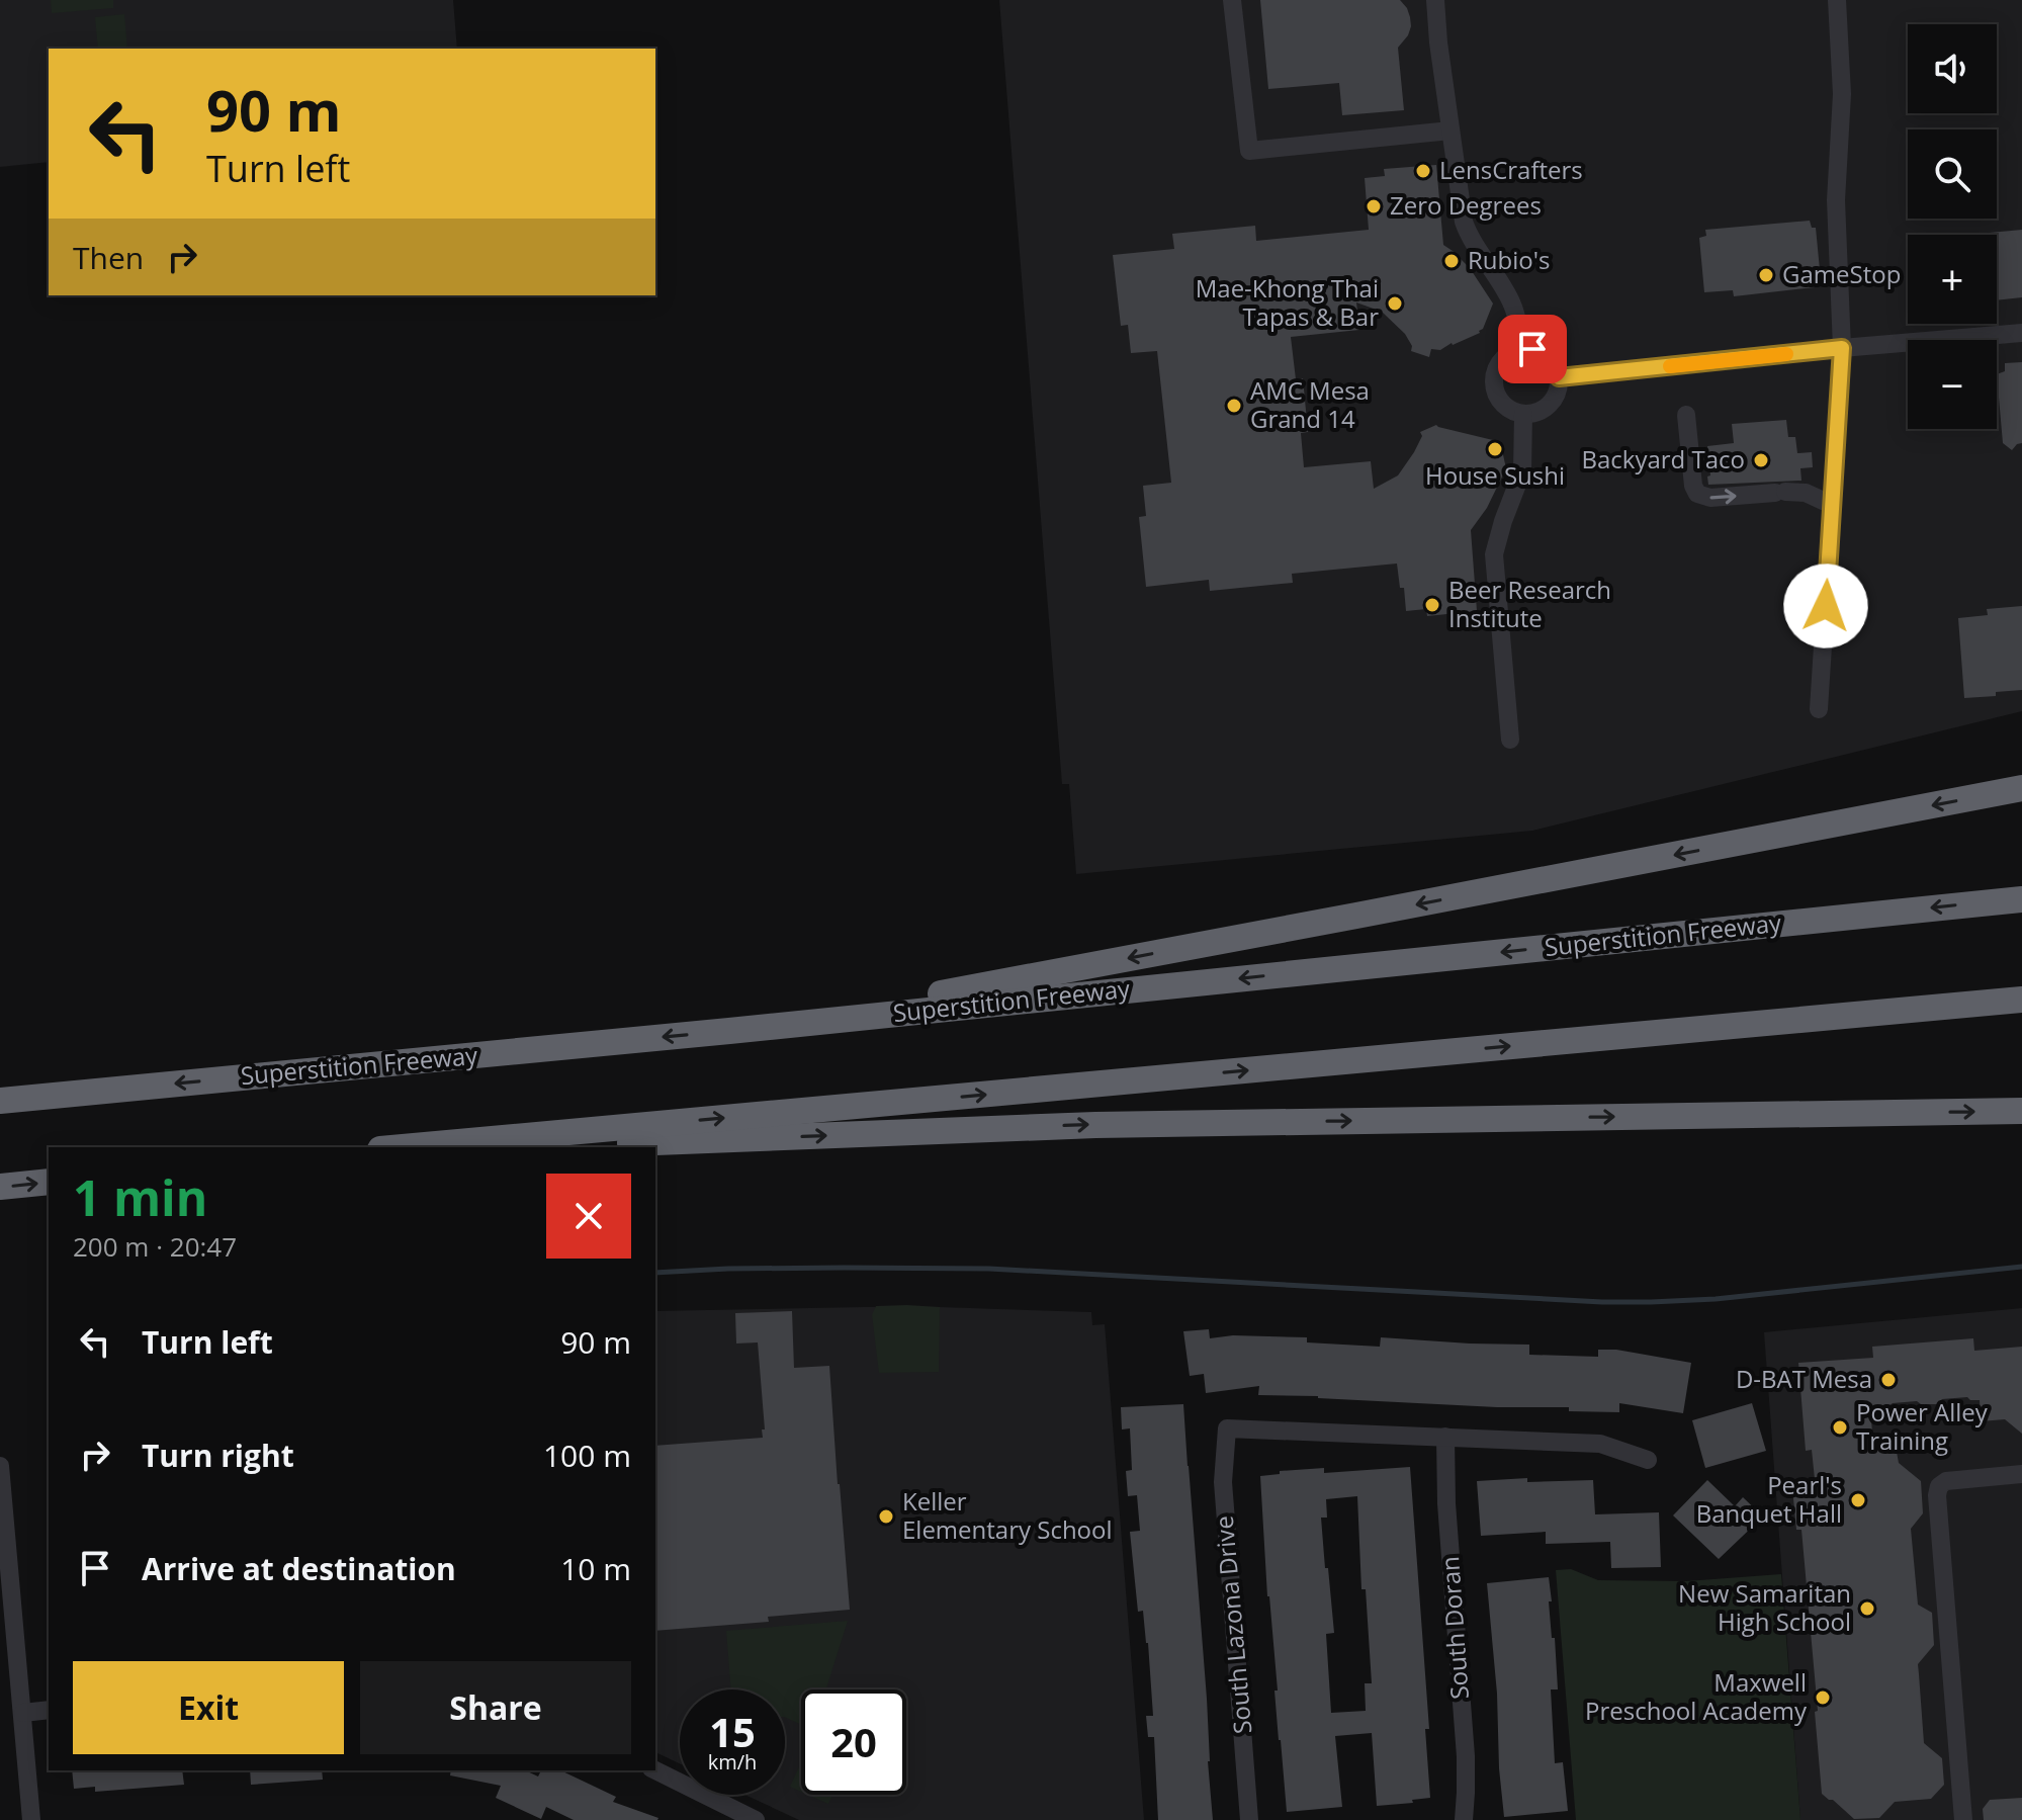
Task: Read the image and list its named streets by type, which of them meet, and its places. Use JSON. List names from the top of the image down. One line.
{"streets":{"highway":["Superstition Freeway"],"street":["South Lazona Drive","South Doran"]},"crossings":[["South Lazona Drive","South Doran"]],"places":["LensCrafters","Zero Degrees","Rubio's","GameStop","Mae-Khong Thai Tapas & Bar","AMC Mesa Grand 14","House Sushi","Backyard Taco","Beer Research Institute","D-BAT Mesa","Power Alley Training","Pearl's Banquet Hall","Keller Elementary School","New Samaritan High School","Maxwell Preschool Academy"],"page":{"map_buttons":["+","−"],"turn":["90 m","Turn left"],"then":"Then","heading":["1 min","200 m · 20:47"],"list":[{"name":"Turn left","value":"90 m"},{"name":"Turn right","value":"100 m"},{"name":"Arrive at destination","value":"10 m"}],"buttons":["Exit","Share"],"speed":"15 km/h","limit":"20"}}
